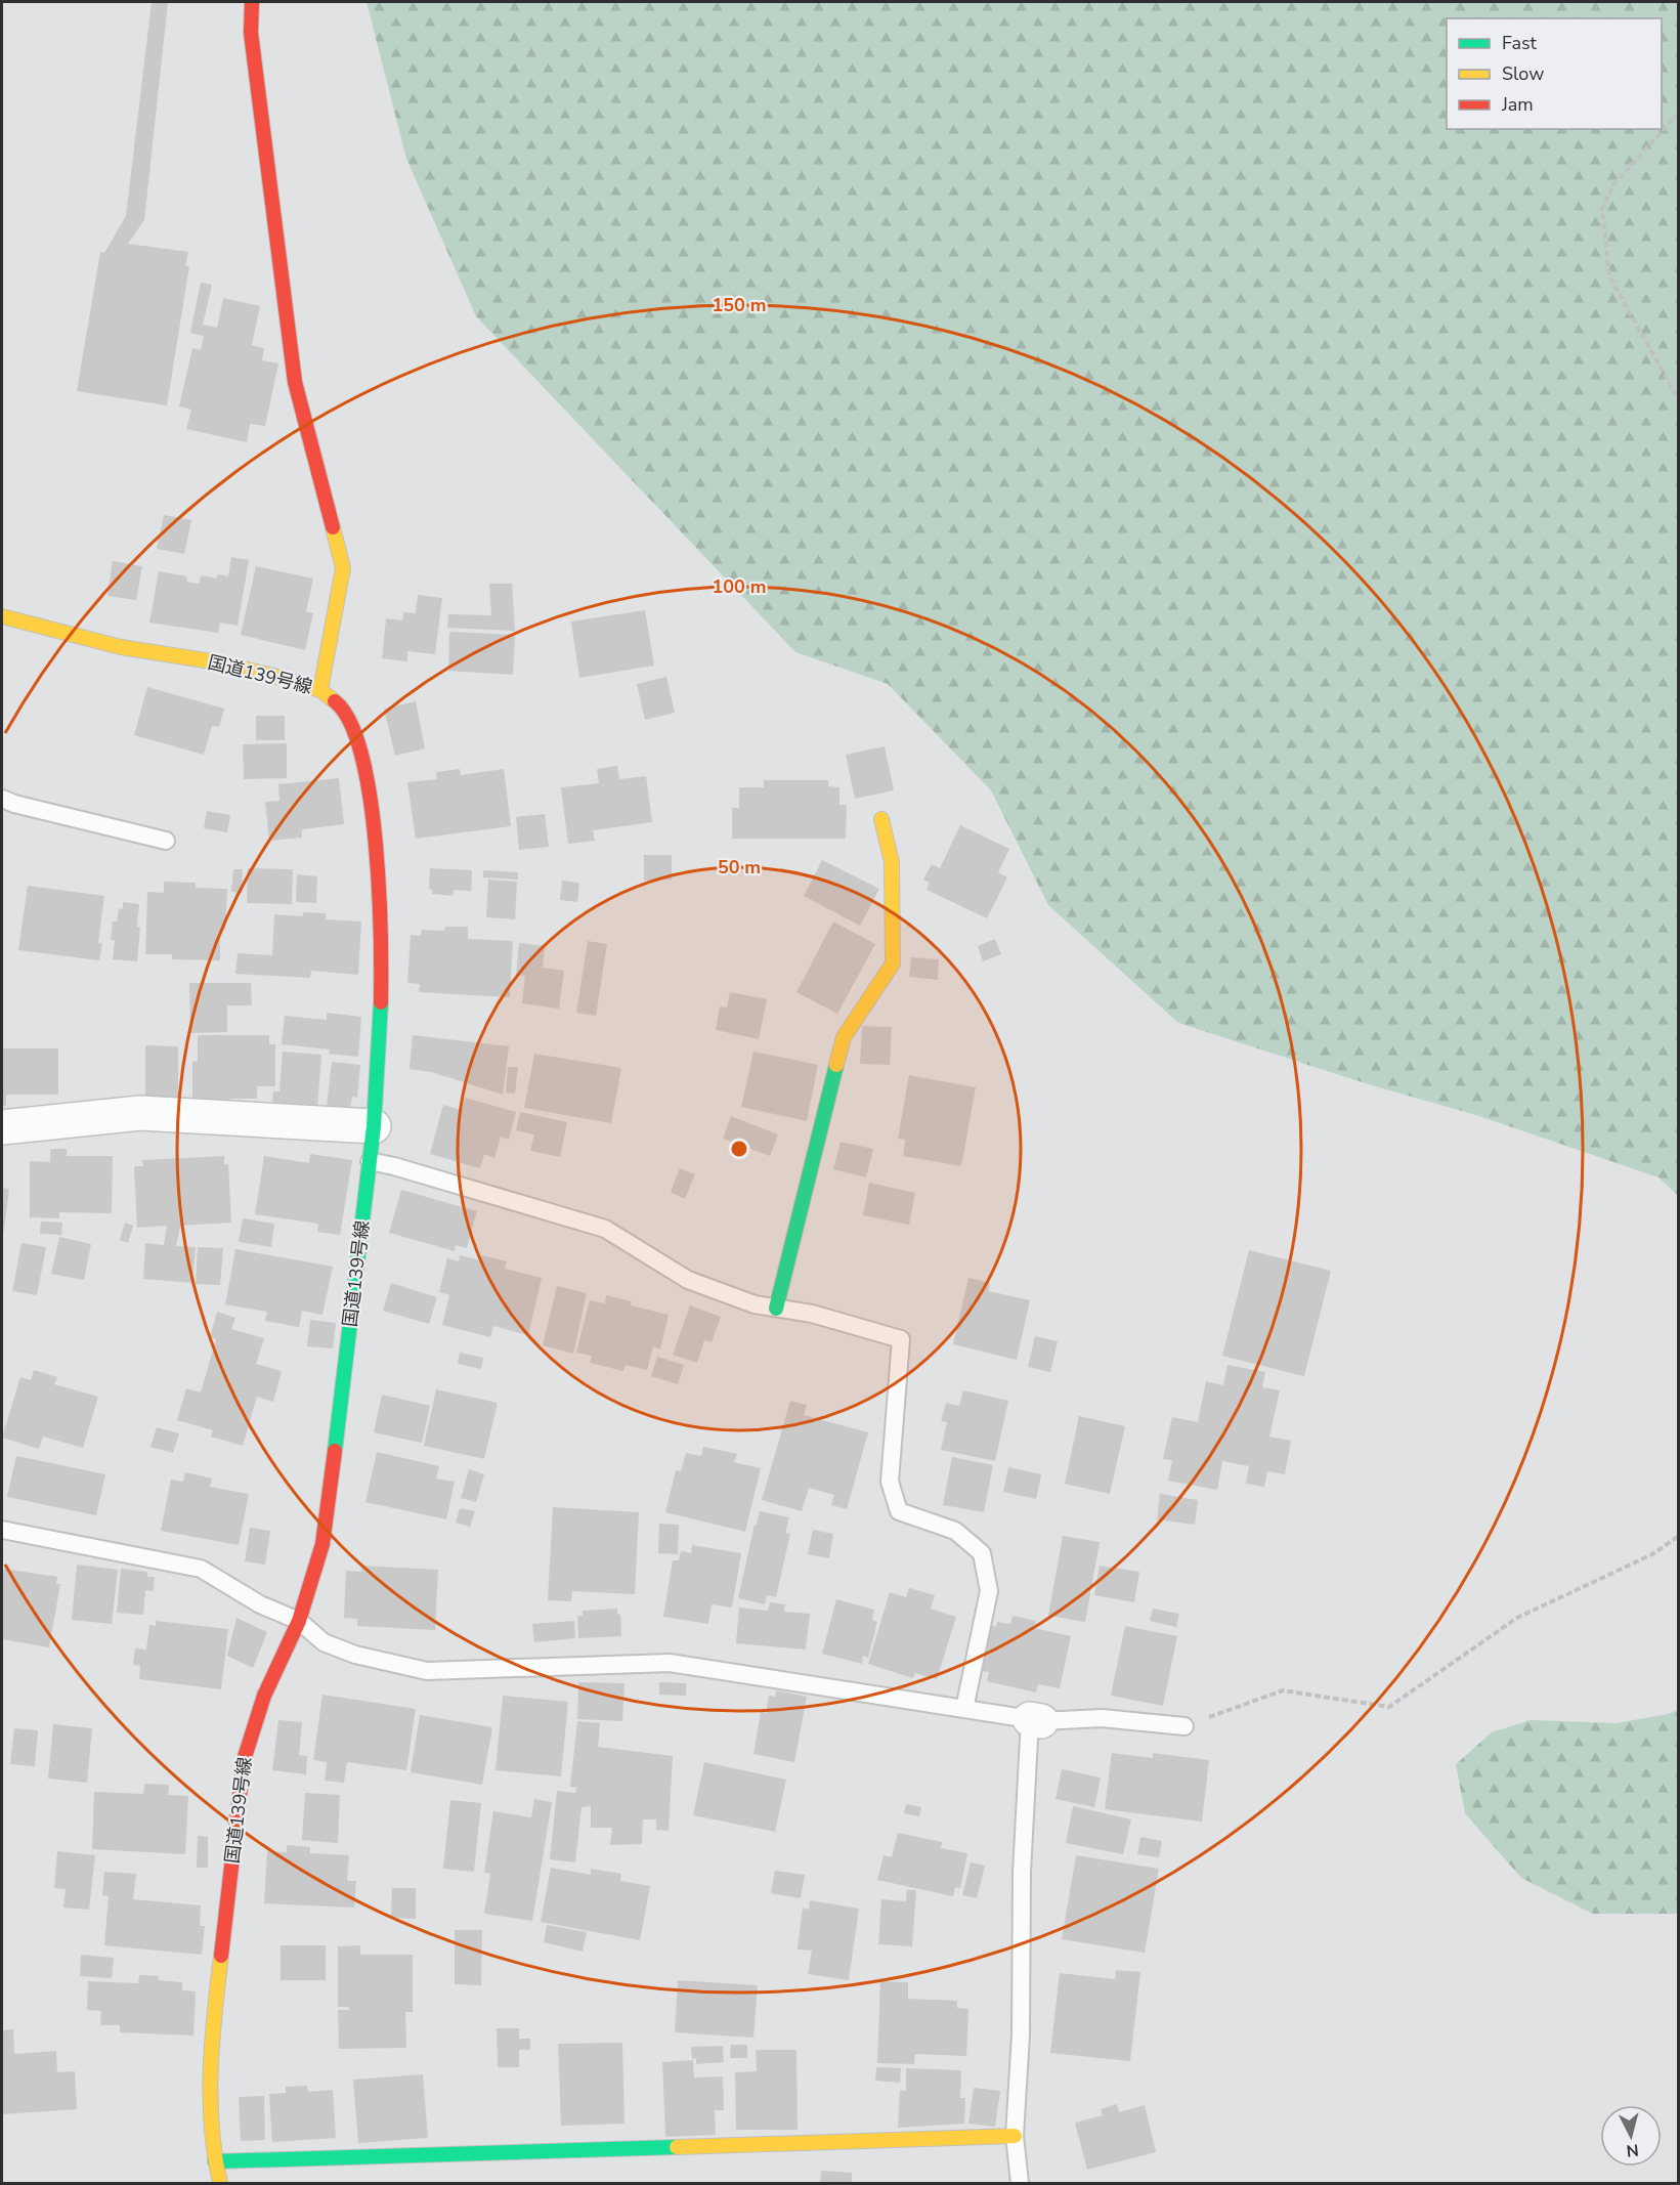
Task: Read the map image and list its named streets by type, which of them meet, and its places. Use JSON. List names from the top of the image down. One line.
{"streets":{"main road":["国道139号線"]},"legend":["Fast","Slow","Jam"],"north":"bottom","rings":["150 m","100 m","50 m"]}
